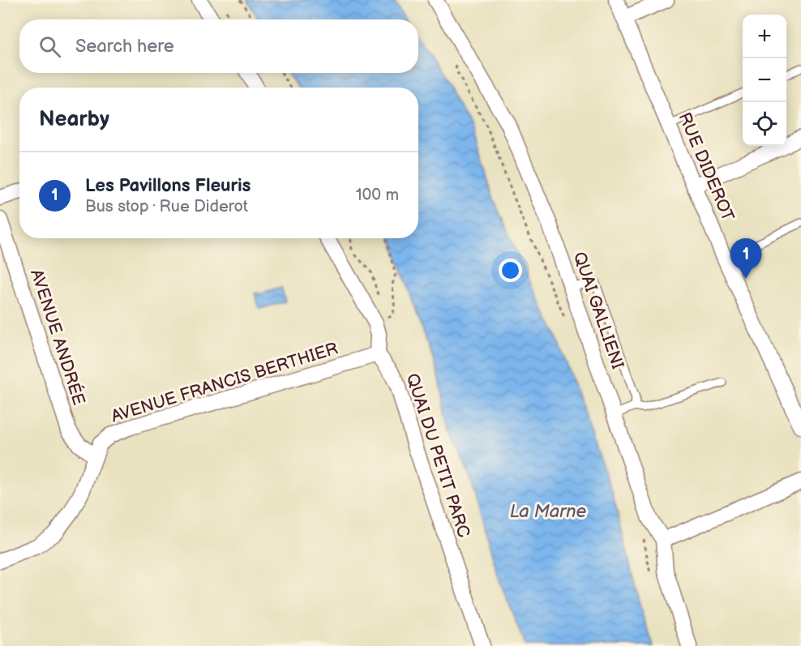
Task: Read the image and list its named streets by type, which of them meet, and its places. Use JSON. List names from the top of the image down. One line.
{"streets":{"street":["RUE DIDEROT","QUAI GALLIENI","AVENUE ANDRÉE","AVENUE FRANCIS BERTHIER","QUAI DU PETIT PARC"]},"crossings":[["AVENUE ANDRÉE","AVENUE FRANCIS BERTHIER"],["AVENUE FRANCIS BERTHIER","QUAI DU PETIT PARC"]],"water":["La Marne"],"page":{"map_buttons":["+","−"],"search":"Search here","heading":"Nearby","list":[{"mark":"1","name":"Les Pavillons Fleuris","note":"Bus stop · Rue Diderot","value":"100 m"}],"pins":"1"}}
